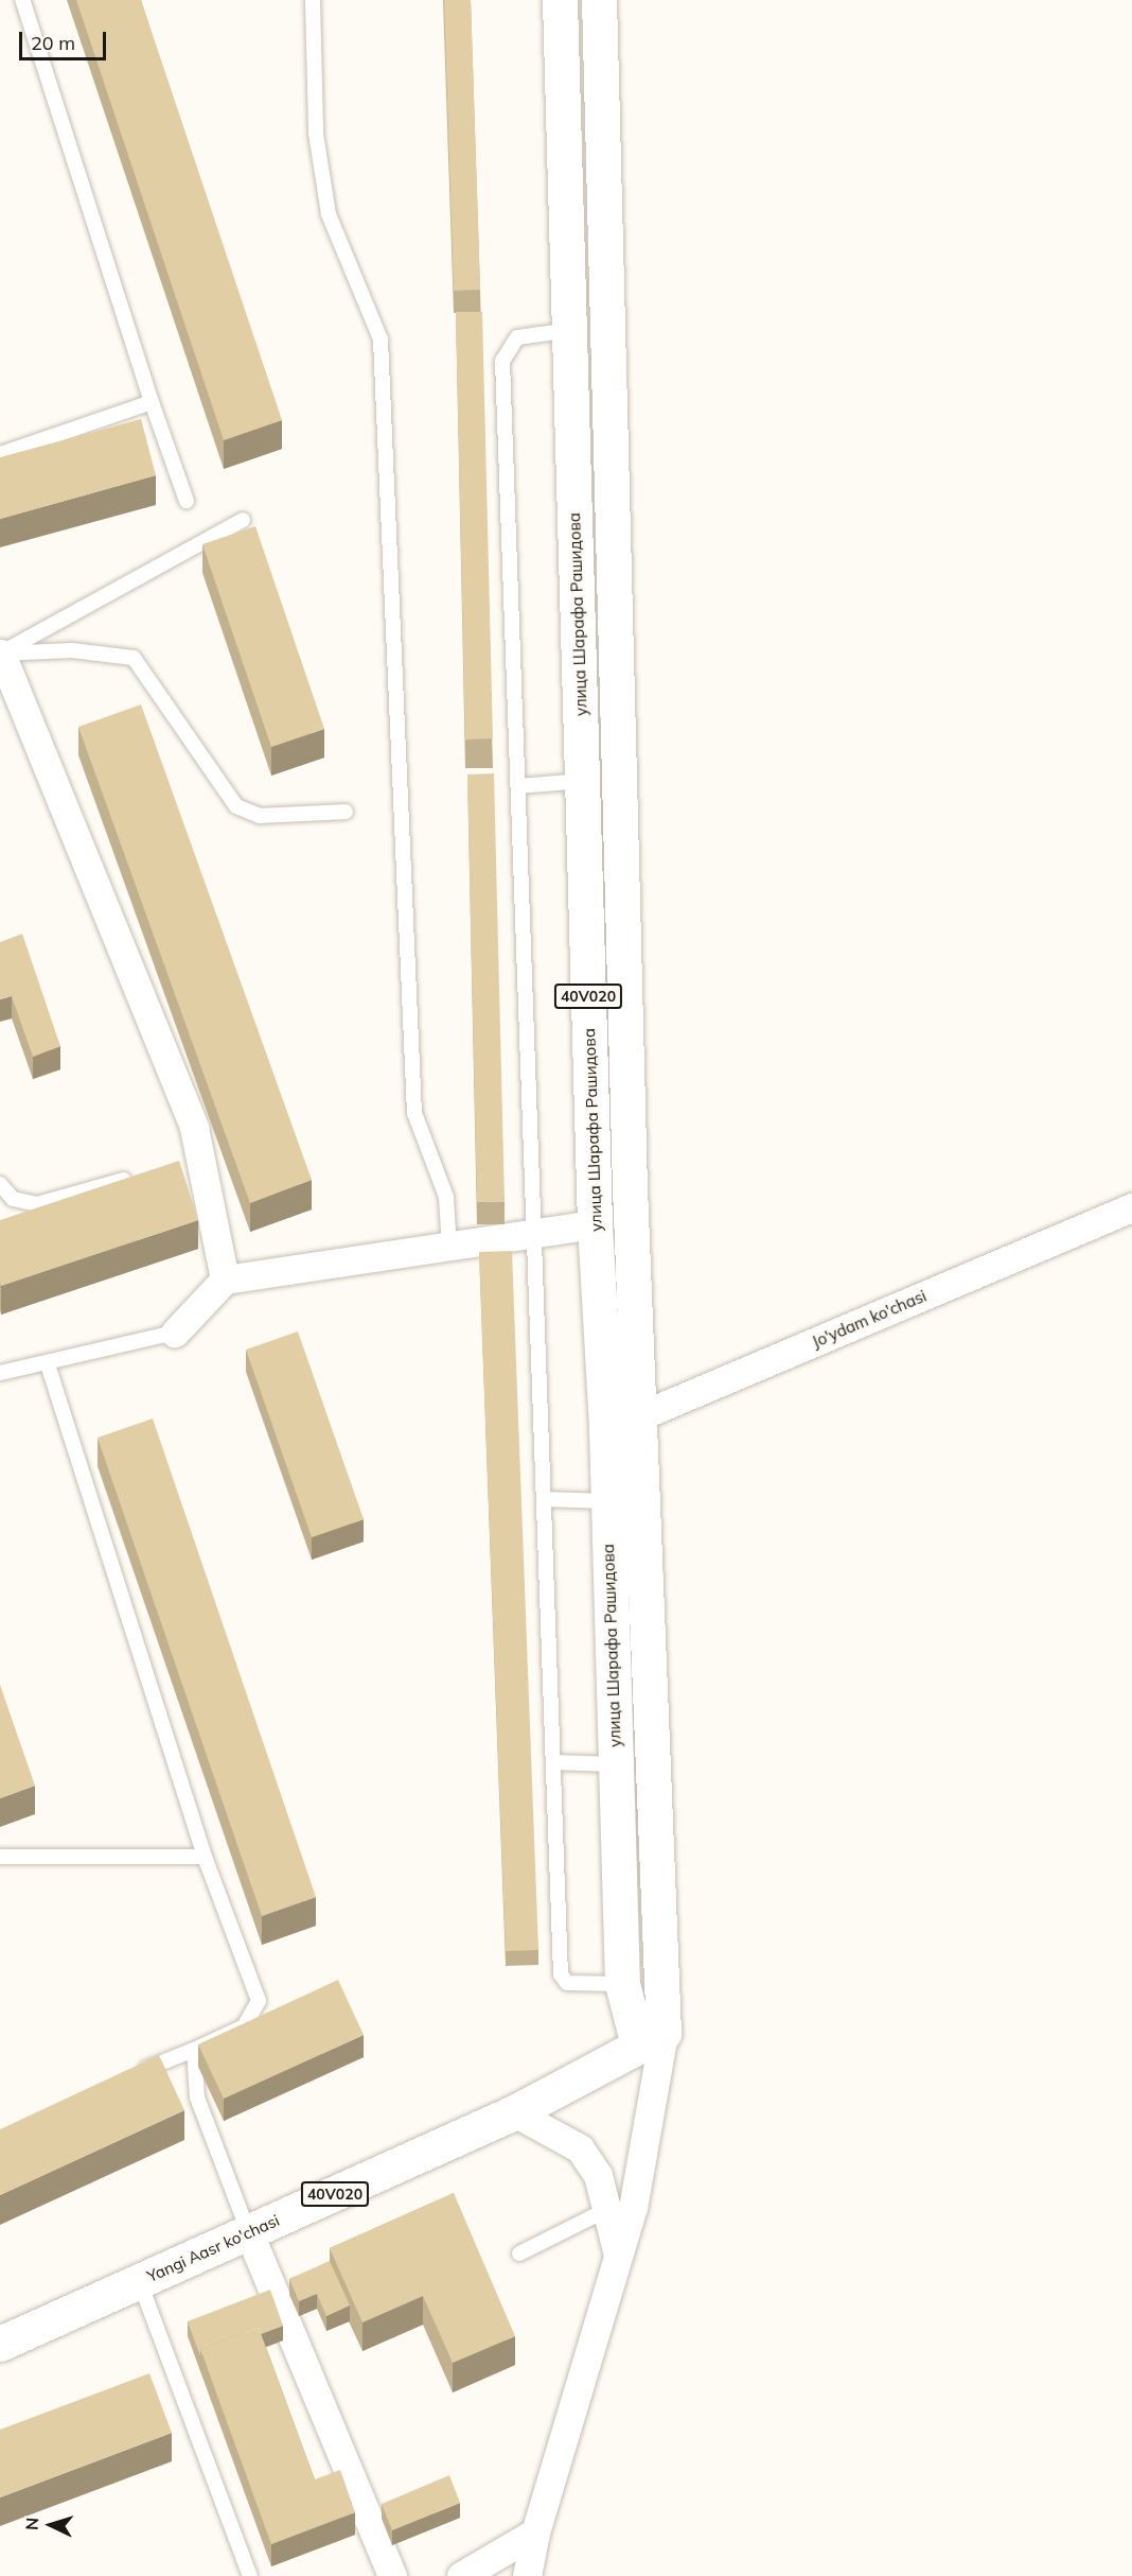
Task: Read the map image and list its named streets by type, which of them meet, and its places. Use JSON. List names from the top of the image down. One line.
{"streets":{"main road":["улица Шарафа Рашидова","40V020","Yangi Aasr ko'chasi"],"street":["Jo'ydam ko'chasi"]},"crossings":[["улица Шарафа Рашидова","40V020"],["улица Шарафа Рашидова","Jo'ydam ko'chasi"],["40V020","Yangi Aasr ko'chasi"]],"scale_bar":"20 m","north":"left"}
